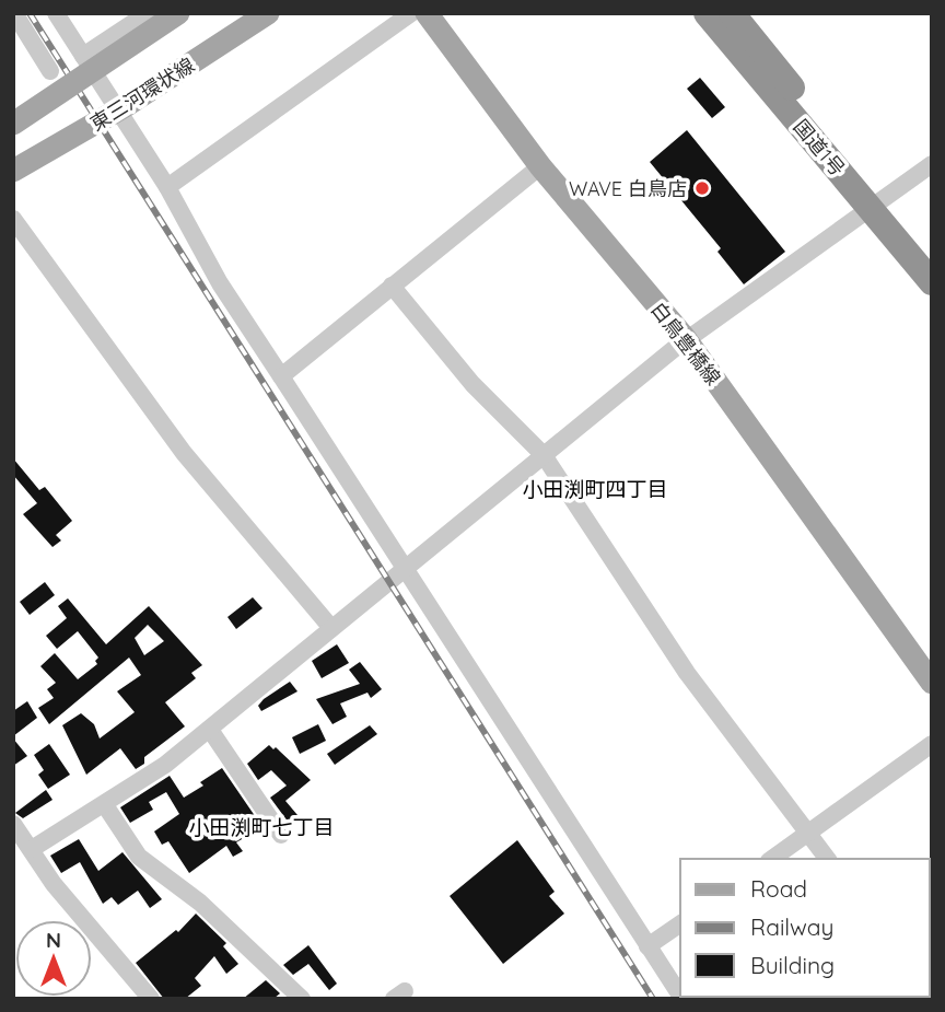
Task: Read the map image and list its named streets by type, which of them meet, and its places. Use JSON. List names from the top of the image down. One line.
{"streets":{"highway":["国道1号"],"main road":["東三河環状線","白鳥豊橋線"]},"districts":["小田渕町四丁目","小田渕町七丁目"],"places":["WAVE 白鳥店"],"legend":["Road","Railway","Building"],"north":"top"}
